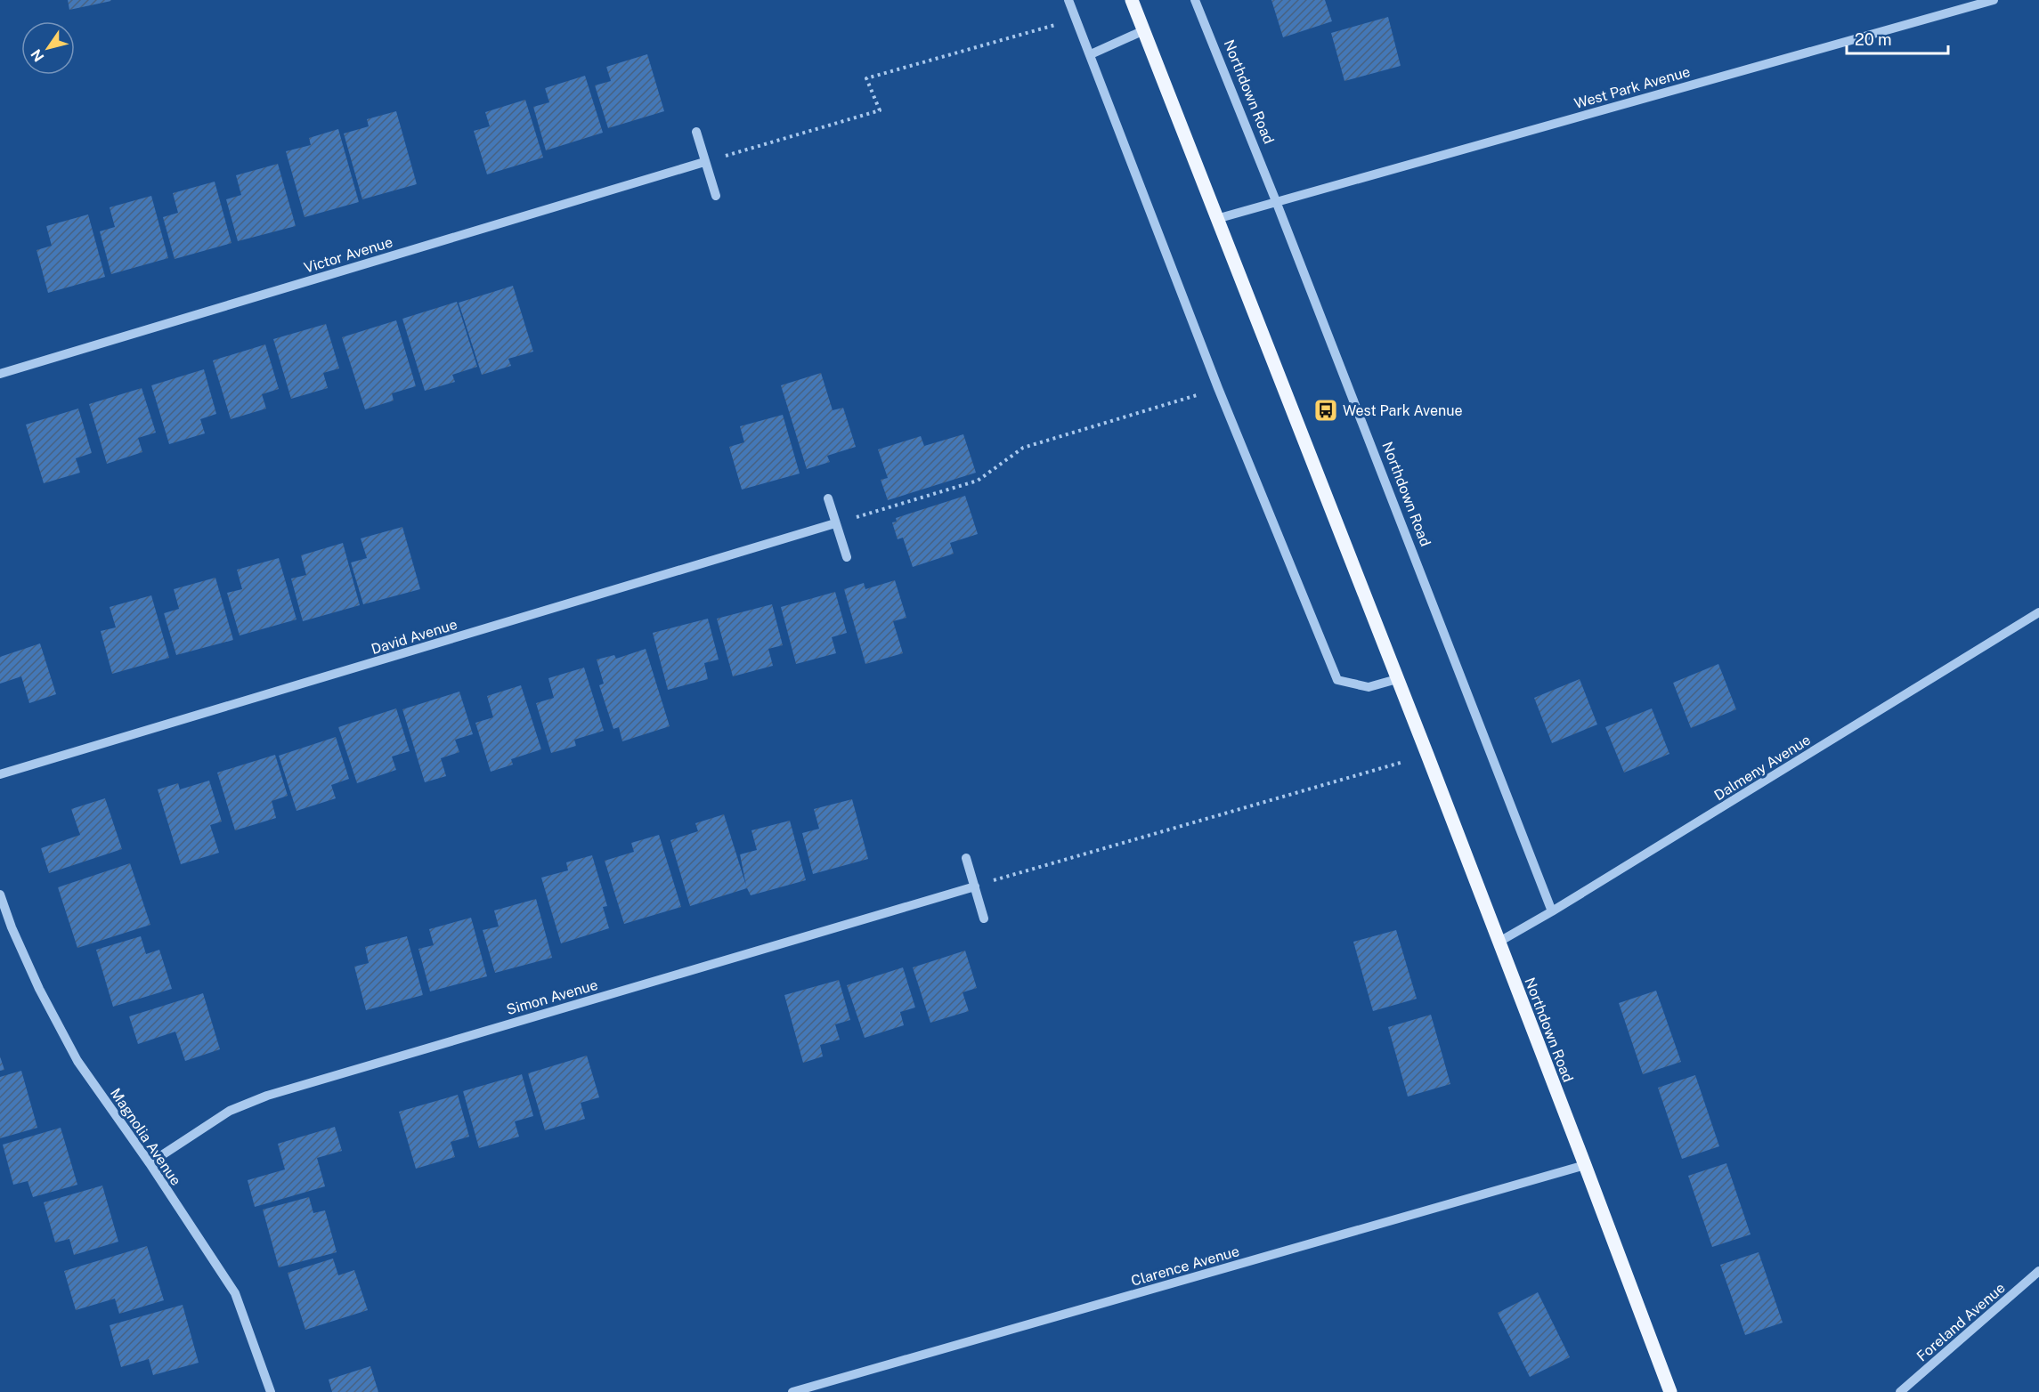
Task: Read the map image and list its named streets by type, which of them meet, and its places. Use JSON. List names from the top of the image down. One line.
{"streets":{"main road":["Northdown Road"],"street":["West Park Avenue","Victor Avenue","David Avenue","Dalmeny Avenue","Simon Avenue","Magnolia Avenue","Clarence Avenue","Foreland Avenue"]},"crossings":[["West Park Avenue","Northdown Road"],["Northdown Road","Dalmeny Avenue"],["Northdown Road","Clarence Avenue"],["Simon Avenue","Magnolia Avenue"]],"places":{"bus stop":["West Park Avenue"]},"scale_bar":"20 m","north":"bottom left"}
